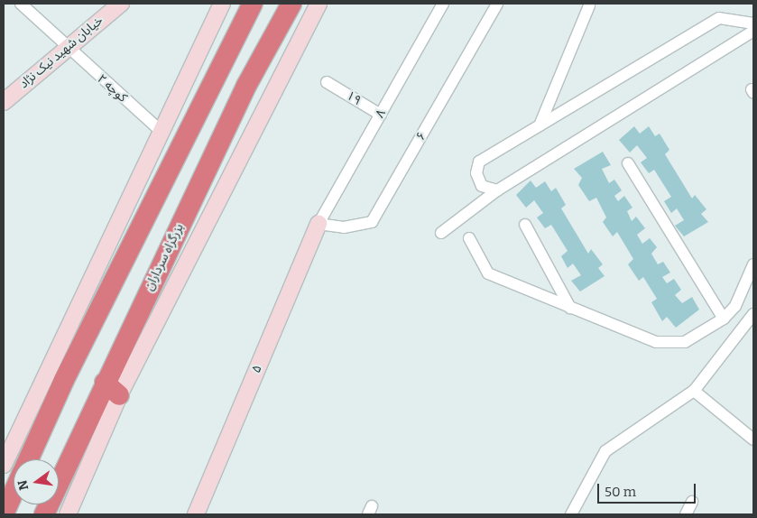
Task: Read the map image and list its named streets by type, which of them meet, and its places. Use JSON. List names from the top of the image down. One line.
{"streets":{"highway":["بزرگراه سرداران"],"main road":["خیابان شهید نیک نژاد","۵"],"street":["کوچه ۲","۱۹","۸","۶"]},"crossings":[["خیابان شهید نیک نژاد","کوچه ۲"],["۱۹","۸"],["۸","۶"],["۸","۵"],["۶","۵"]],"scale_bar":"50 m","north":"left"}
